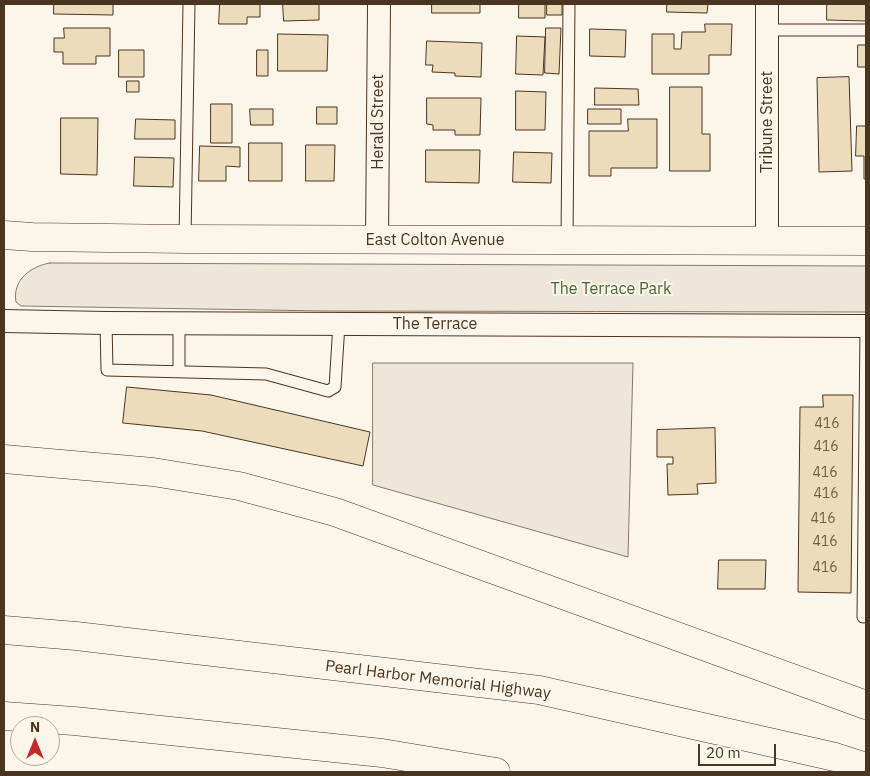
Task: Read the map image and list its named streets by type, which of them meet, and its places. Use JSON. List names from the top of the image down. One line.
{"streets":{"main road":["East Colton Avenue","Pearl Harbor Memorial Highway"],"street":["Herald Street","Tribune Street","The Terrace"]},"crossings":[["Herald Street","East Colton Avenue"],["Tribune Street","East Colton Avenue"]],"parks":["The Terrace Park"],"house_numbers":["416","416","416","416","416","416","416"],"scale_bar":"20 m","north":"top"}
